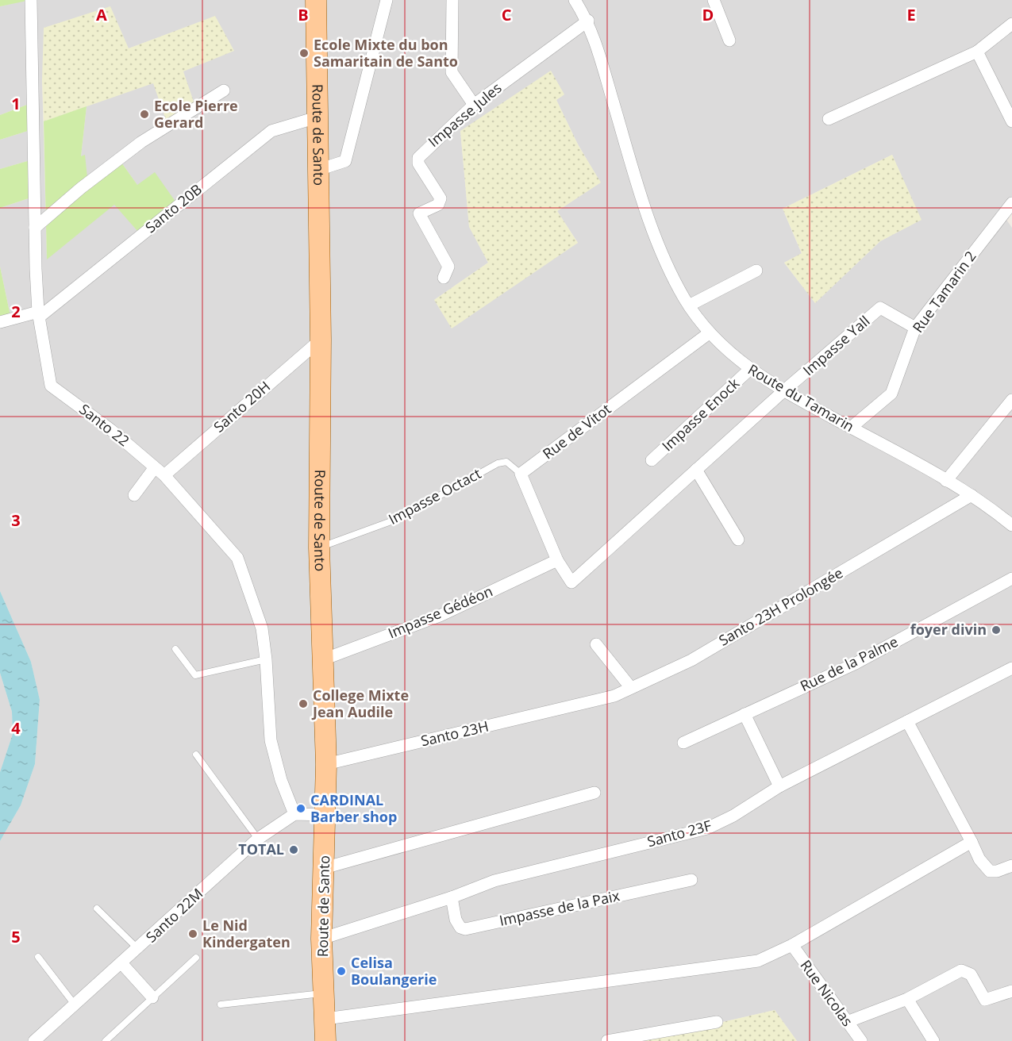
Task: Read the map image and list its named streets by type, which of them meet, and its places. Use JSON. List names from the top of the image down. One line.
{"streets":{"main road":["Route de Santo"],"street":["Impasse Jules","Santo 20B","Rue Tamarin 2","Impasse Yall","Route du Tamarin","Santo 20H","Impasse Enock","Santo 22","Rue de Vitot","Santo 23H Prolongée","Impasse Gédéon","Rue de la Palme","Santo 23H","Santo 23F","Impasse de la Paix","Santo 22M","Rue Nicolas"],"lane":["Impasse Octact"]},"crossings":[["Impasse Jules","Route du Tamarin"],["Route de Santo","Santo 20B"],["Route de Santo","Santo 20H"],["Route de Santo","Impasse Octact"],["Route de Santo","Impasse Gédéon"],["Route de Santo","Santo 23H"],["Route de Santo","Santo 23F"],["Santo 20B","Santo 22"],["Rue Tamarin 2","Impasse Yall"],["Rue Tamarin 2","Route du Tamarin"],["Impasse Yall","Route du Tamarin"],["Route du Tamarin","Impasse Enock"],["Route du Tamarin","Rue de Vitot"],["Route du Tamarin","Santo 23H Prolongée"],["Santo 20H","Santo 22"],["Santo 22","Santo 22M"],["Rue de Vitot","Impasse Octact"],["Santo 23H Prolongée","Santo 23H"],["Santo 23F","Impasse de la Paix"]],"places":["Ecole Mixte du bon Samaritain de Santo","Ecole Pierre Gerard","foyer divin","College Mixte Jean Audile","CARDINAL Barber shop","TOTAL","Le Nid Kindergaten","Celisa Boulangerie"],"grid":{"columns":["A","B","C","D","E"],"rows":["1","2","3","4","5"]}}
